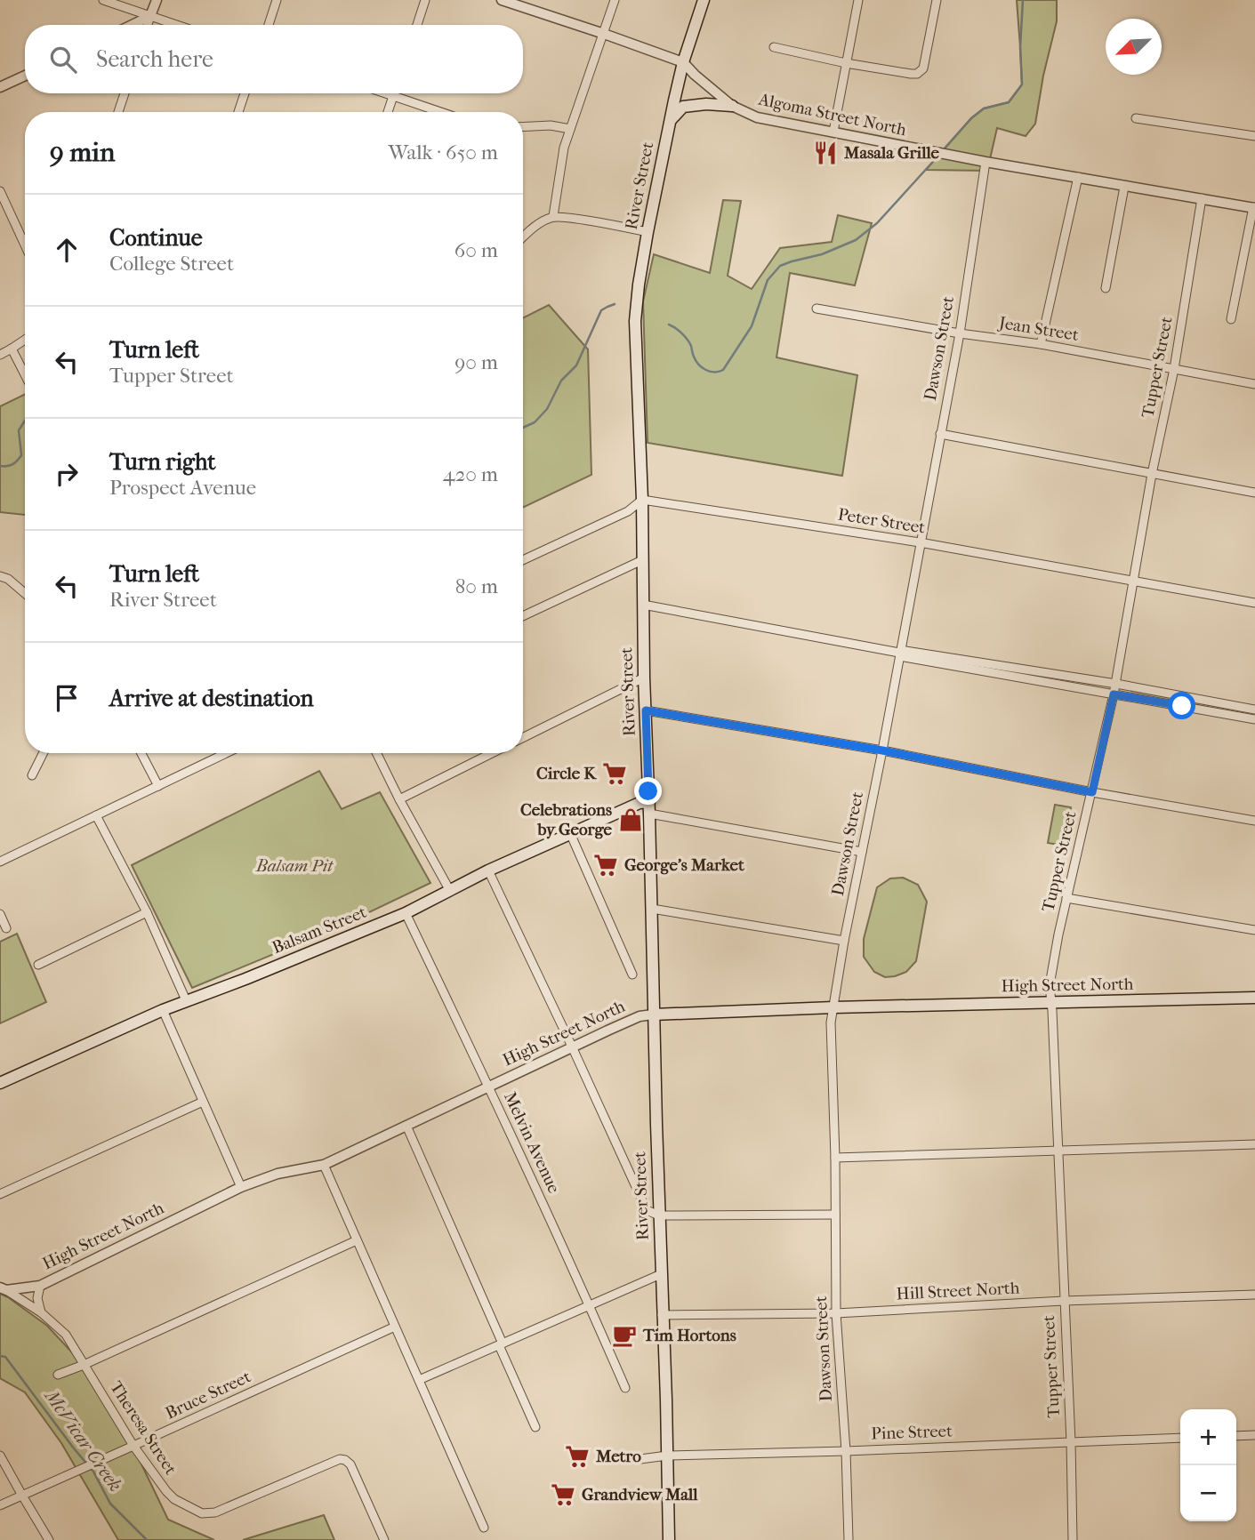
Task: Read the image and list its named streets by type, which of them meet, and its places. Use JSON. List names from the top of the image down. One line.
{"streets":{"main road":["River Street","Balsam Street","High Street North"],"street":["Algoma Street North","Jean Street","Dawson Street","Tupper Street","Peter Street","Melvin Avenue","Hill Street North","Bruce Street","Theresa Street","Pine Street"]},"crossings":[["Algoma Street North","River Street"],["Algoma Street North","Dawson Street"],["Algoma Street North","Tupper Street"],["River Street","Peter Street"],["River Street","Balsam Street"],["River Street","High Street North"],["River Street","Hill Street North"],["River Street","Pine Street"],["Jean Street","Dawson Street"],["Jean Street","Tupper Street"],["Dawson Street","Peter Street"],["Dawson Street","High Street North"],["Dawson Street","Hill Street North"],["Dawson Street","Pine Street"],["Tupper Street","Peter Street"],["Tupper Street","High Street North"],["Tupper Street","Hill Street North"],["Tupper Street","Pine Street"],["Balsam Street","Melvin Avenue"],["High Street North","Melvin Avenue"],["High Street North","Theresa Street"],["Bruce Street","Theresa Street"]],"water":["McVicar Creek"],"parks":["Balsam Pit"],"places":{"restaurant":["Masala Grille"],"supermarket":["Circle K","George's Market","Metro","Grandview Mall"],"shop":["Celebrations by George"],"cafe":["Tim Hortons"]},"north":"bottom left","page":{"search":"Search here","heading":["9 min","Walk · 650 m"],"list":[["Continue","College Street","60 m"],["Turn left","Tupper Street","90 m"],["Turn right","Prospect Avenue","420 m"],["Turn left","River Street","80 m"],"Arrive at destination"],"map_buttons":["+","−"]}}
